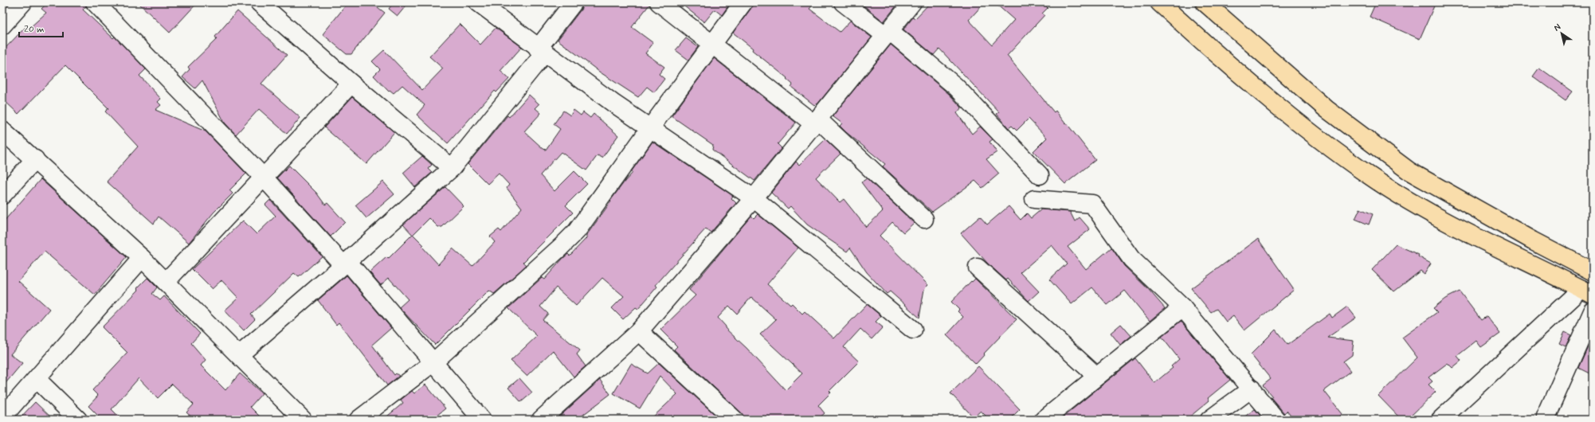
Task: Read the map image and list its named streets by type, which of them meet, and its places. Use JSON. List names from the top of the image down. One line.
{"scale_bar":"20 m","north":"top left"}
